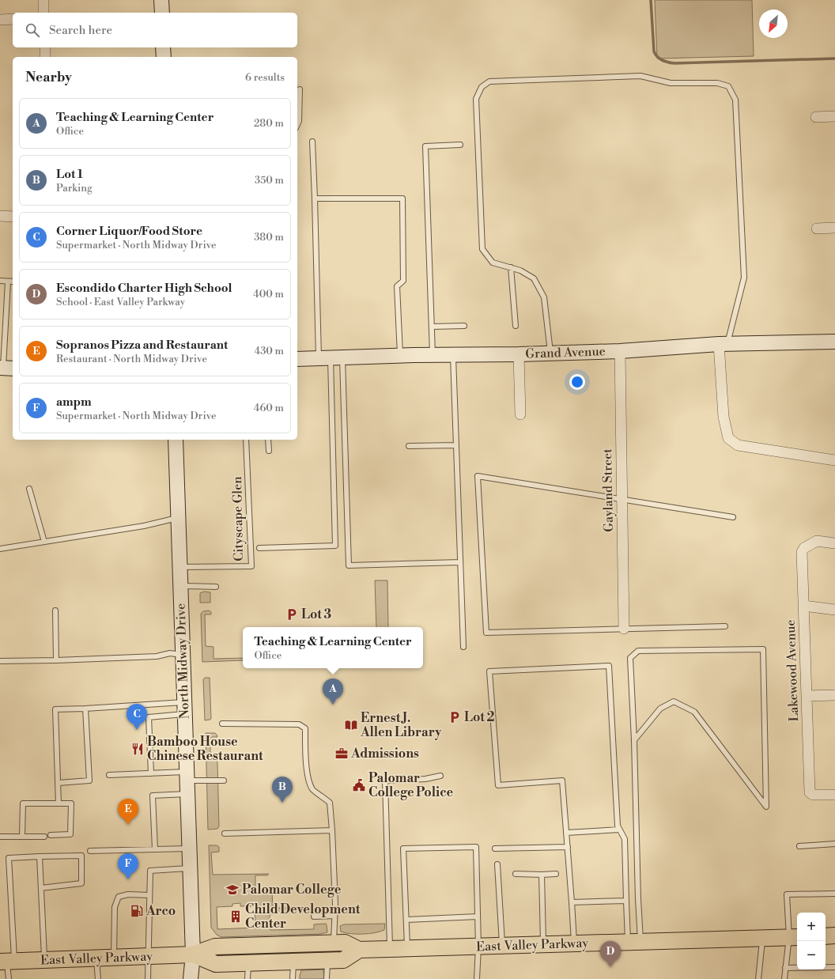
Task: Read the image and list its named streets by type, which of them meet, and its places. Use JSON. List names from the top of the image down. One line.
{"streets":{"main road":["East Valley Parkway"],"street":["Grand Avenue","Gayland Street","North Midway Drive","Lakewood Avenue"],"lane":["Cityscape Glen"]},"crossings":[["Grand Avenue","Gayland Street"],["Cityscape Glen","North Midway Drive"],["North Midway Drive","East Valley Parkway"]],"places":{"parking":["Lot 3","Lot 2"],"library":["Ernest J. Allen Library"],"restaurant":["Bamboo House Chinese Restaurant"],"office":["Admissions"],"public building":["Palomar College Police"],"school or university":["Palomar College"],"fuel station":["Arco"],"building":["Child Development Center"]},"north":"bottom left","page":{"search":"Search here","heading":["Nearby","6 results"],"list":[{"mark":"A","name":"Teaching & Learning Center","note":"Office","value":"280 m"},{"mark":"B","name":"Lot 1","note":"Parking","value":"350 m"},{"mark":"C","name":"Corner Liquor/Food Store","note":"Supermarket · North Midway Drive","value":"380 m"},{"mark":"D","name":"Escondido Charter High School","note":"School · East Valley Parkway","value":"400 m"},{"mark":"E","name":"Sopranos Pizza and Restaurant","note":"Restaurant · North Midway Drive","value":"430 m"},{"mark":"F","name":"ampm","note":"Supermarket · North Midway Drive","value":"460 m"}],"popup":["Teaching & Learning Center","Office"],"pins":["A","C","B","E","F","D"],"map_buttons":["+","−"]}}
